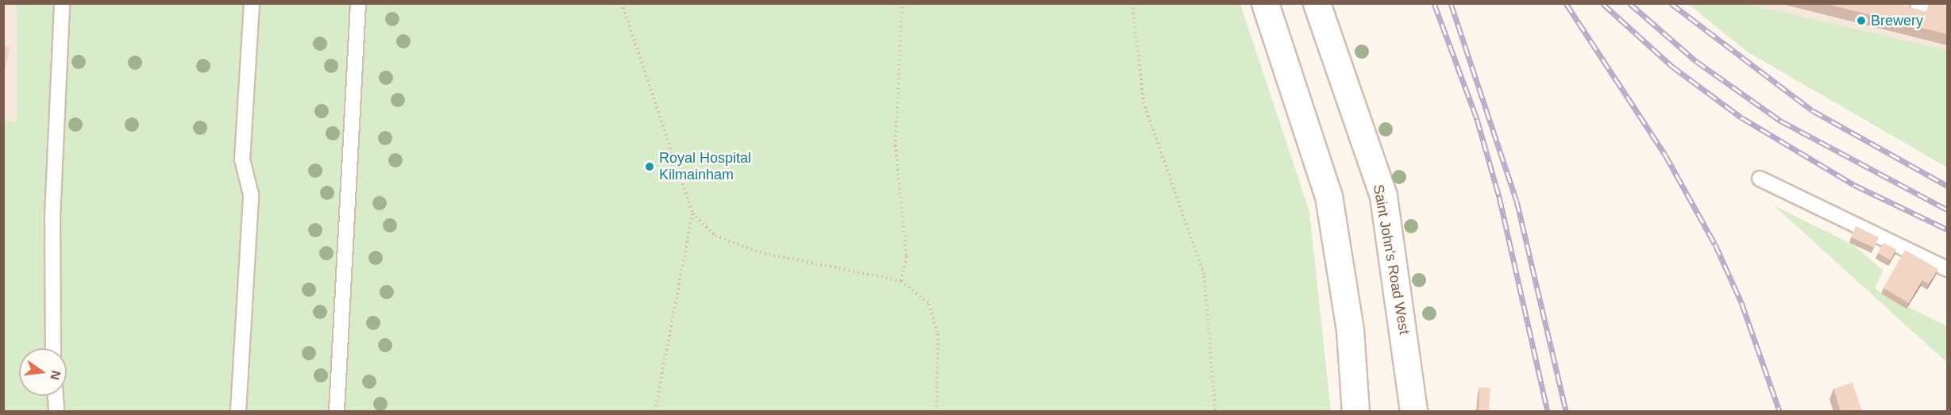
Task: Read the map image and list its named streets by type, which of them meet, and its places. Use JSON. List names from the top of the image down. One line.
{"streets":{"main road":["Saint John's Road West"]},"places":["Brewery","Royal Hospital Kilmainham"],"north":"right"}
